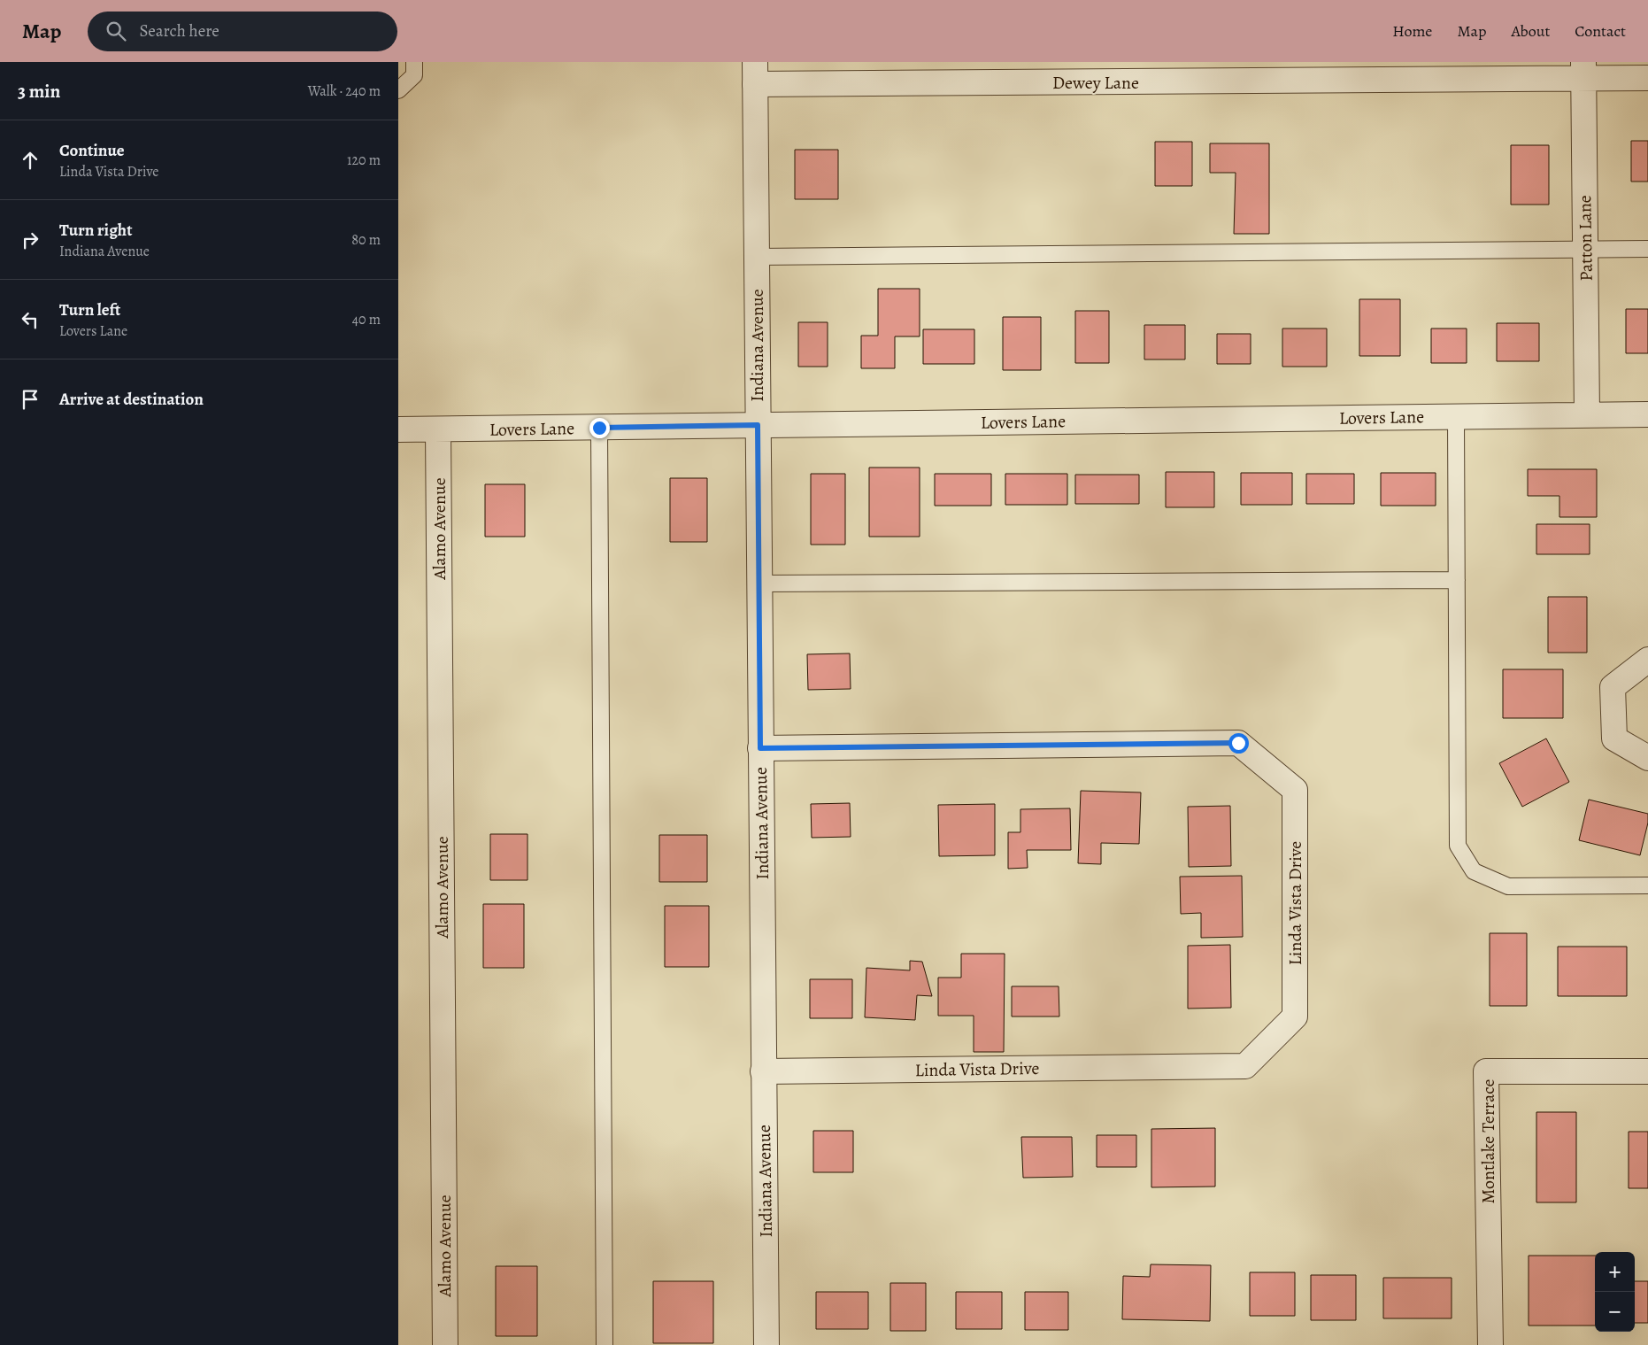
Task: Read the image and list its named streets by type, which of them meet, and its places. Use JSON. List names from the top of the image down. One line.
{"streets":{"street":["Dewey Lane","Patton Lane","Indiana Avenue","Lovers Lane","Alamo Avenue","Linda Vista Drive","Montlake Terrace"]},"crossings":[["Dewey Lane","Patton Lane"],["Dewey Lane","Indiana Avenue"],["Patton Lane","Lovers Lane"],["Indiana Avenue","Lovers Lane"],["Indiana Avenue","Linda Vista Drive"],["Lovers Lane","Alamo Avenue"]],"page":{"header":"Map","search":"Search here","nav":["Home","Map","About","Contact"],"heading":["3 min","Walk · 240 m"],"list":[["Continue","Linda Vista Drive","120 m"],["Turn right","Indiana Avenue","80 m"],["Turn left","Lovers Lane","40 m"],"Arrive at destination"],"map_buttons":["+","−"]}}
